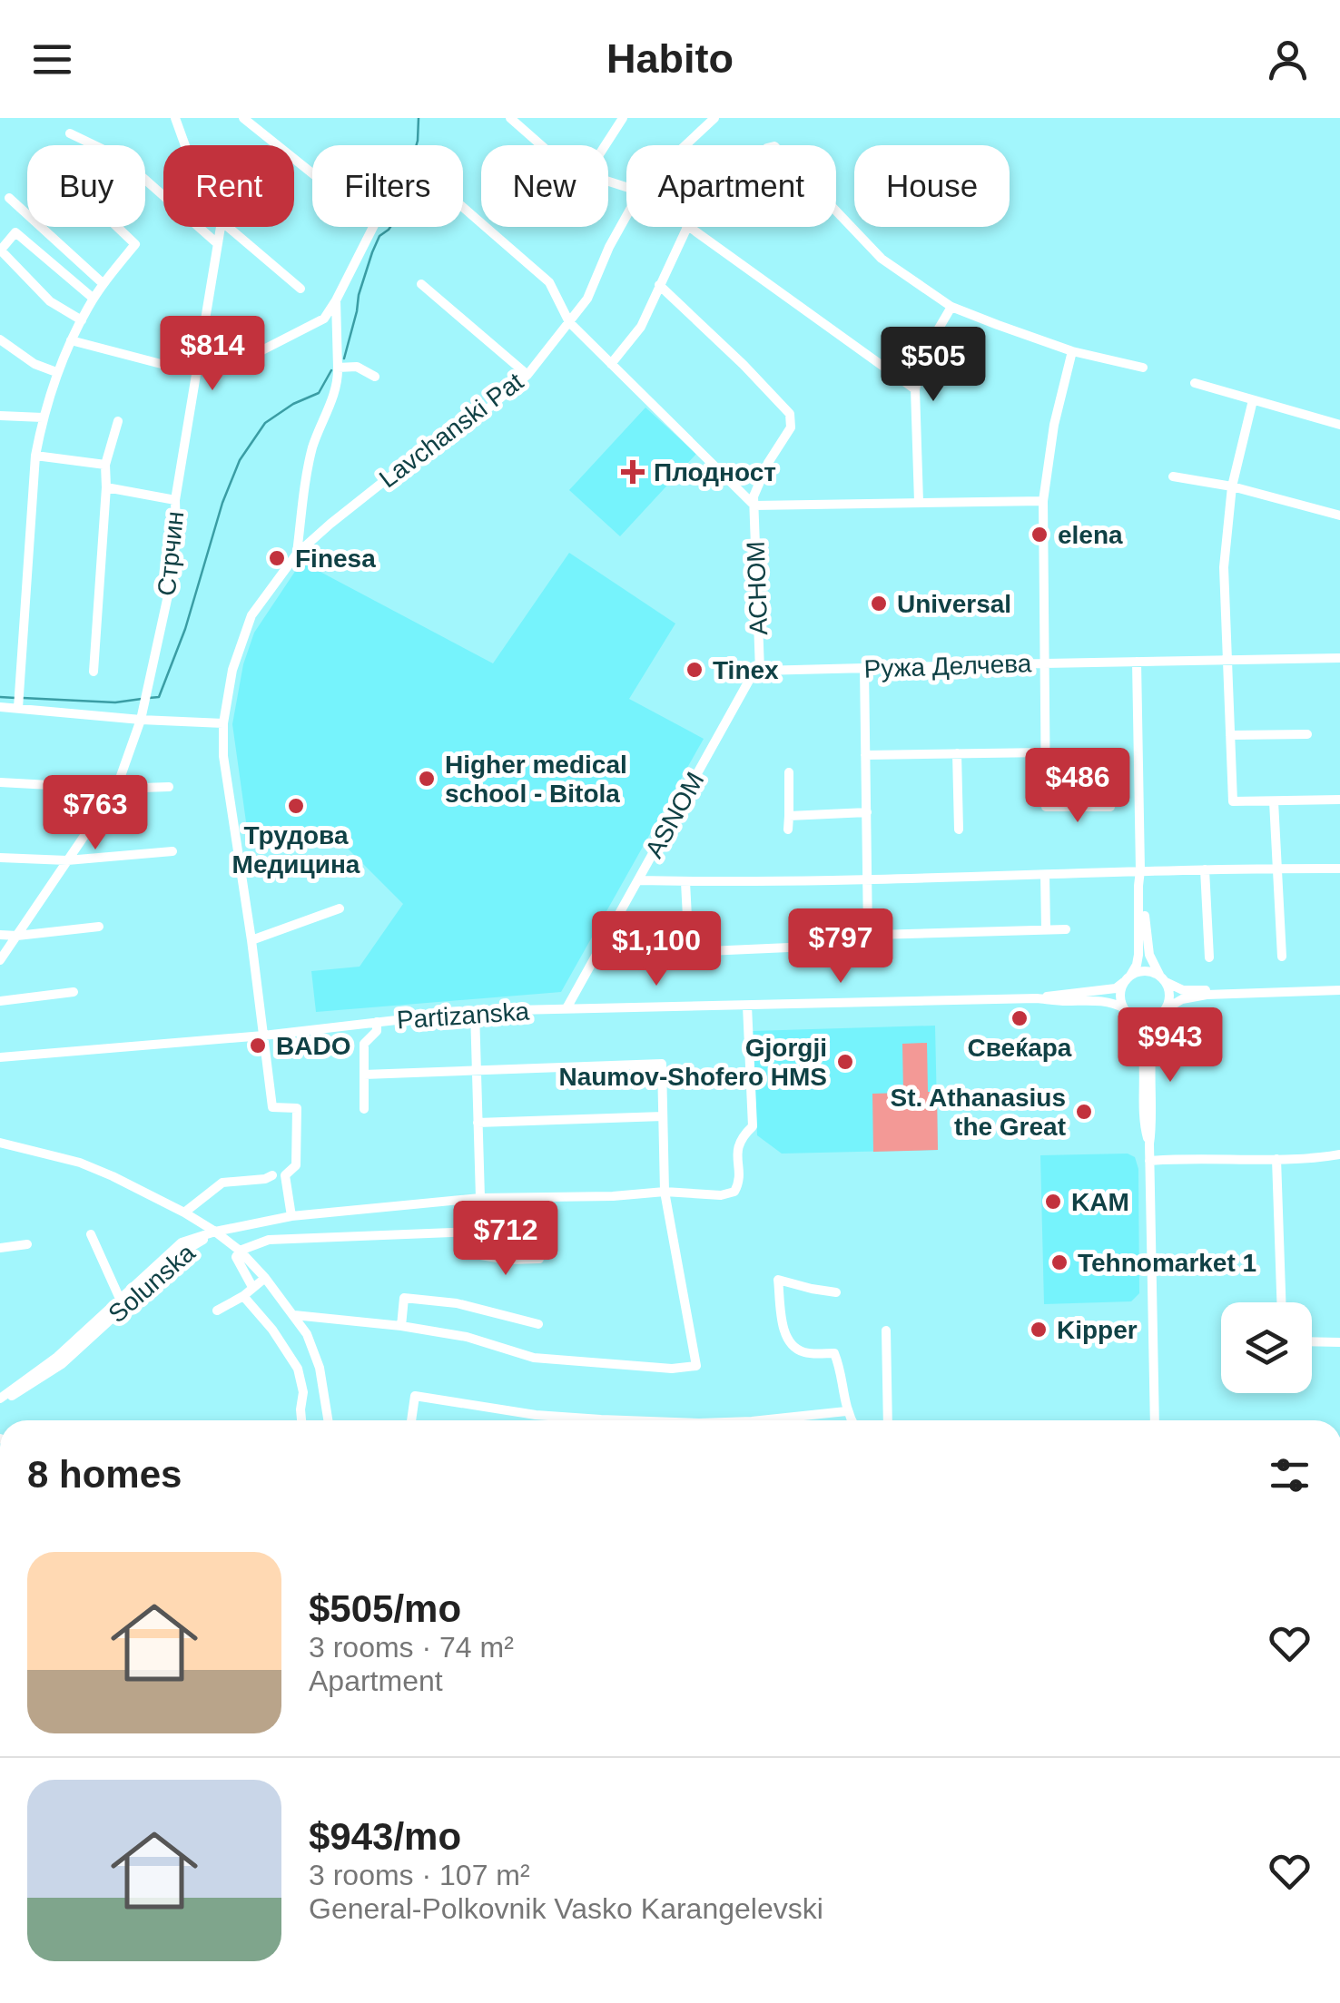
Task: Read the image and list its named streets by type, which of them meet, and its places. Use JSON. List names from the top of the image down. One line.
{"streets":{"street":["Lavchanski Pat","Стрчин","АСНОМ","Ружа Делчева","ASNOM","Partizanska","Solunska"]},"crossings":[["Lavchanski Pat","Partizanska"],["АСНОМ","Ружа Делчева"],["АСНОМ","ASNOM"],["Ружа Делчева","ASNOM"],["ASNOM","Partizanska"]],"places":{"health":["Плодност"],"other":["elena","Finesa","Universal","Tinex","Higher medical school - Bitola","Трудова Медицина","Свеќара","BADO","Gjorgji Naumov-Shofero HMS","St. Athanasius the Great","KAM","Tehnomarket 1","Kipper"]},"page":{"header":"Habito","chip":["Buy","Rent","Filters","New","Apartment","House"],"price":["$814","$505","$486","$763","$797","$1,100","$943","$712"],"heading":"8 homes","list":[{"name":"$505/mo","note":"3 rooms · 74 m² · Apartment"},{"name":"$943/mo","note":"3 rooms · 107 m² · General-Polkovnik Vasko Karangelevski"}]}}
